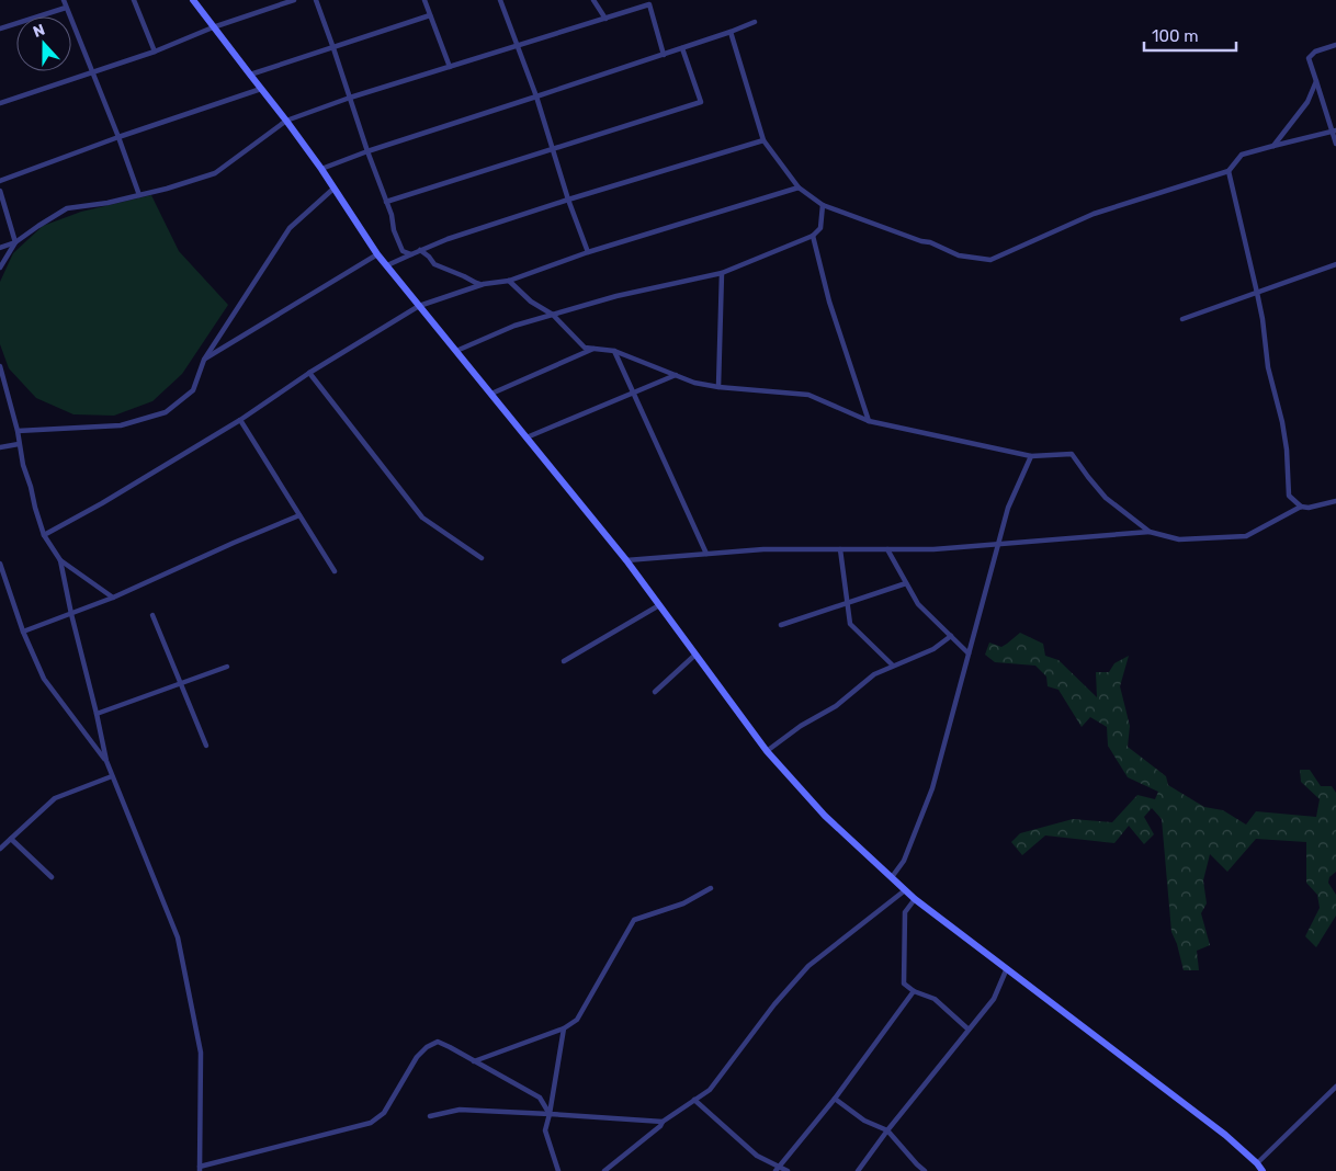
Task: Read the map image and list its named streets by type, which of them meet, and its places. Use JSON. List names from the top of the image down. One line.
{"scale_bar":"100 m","north":"top"}
